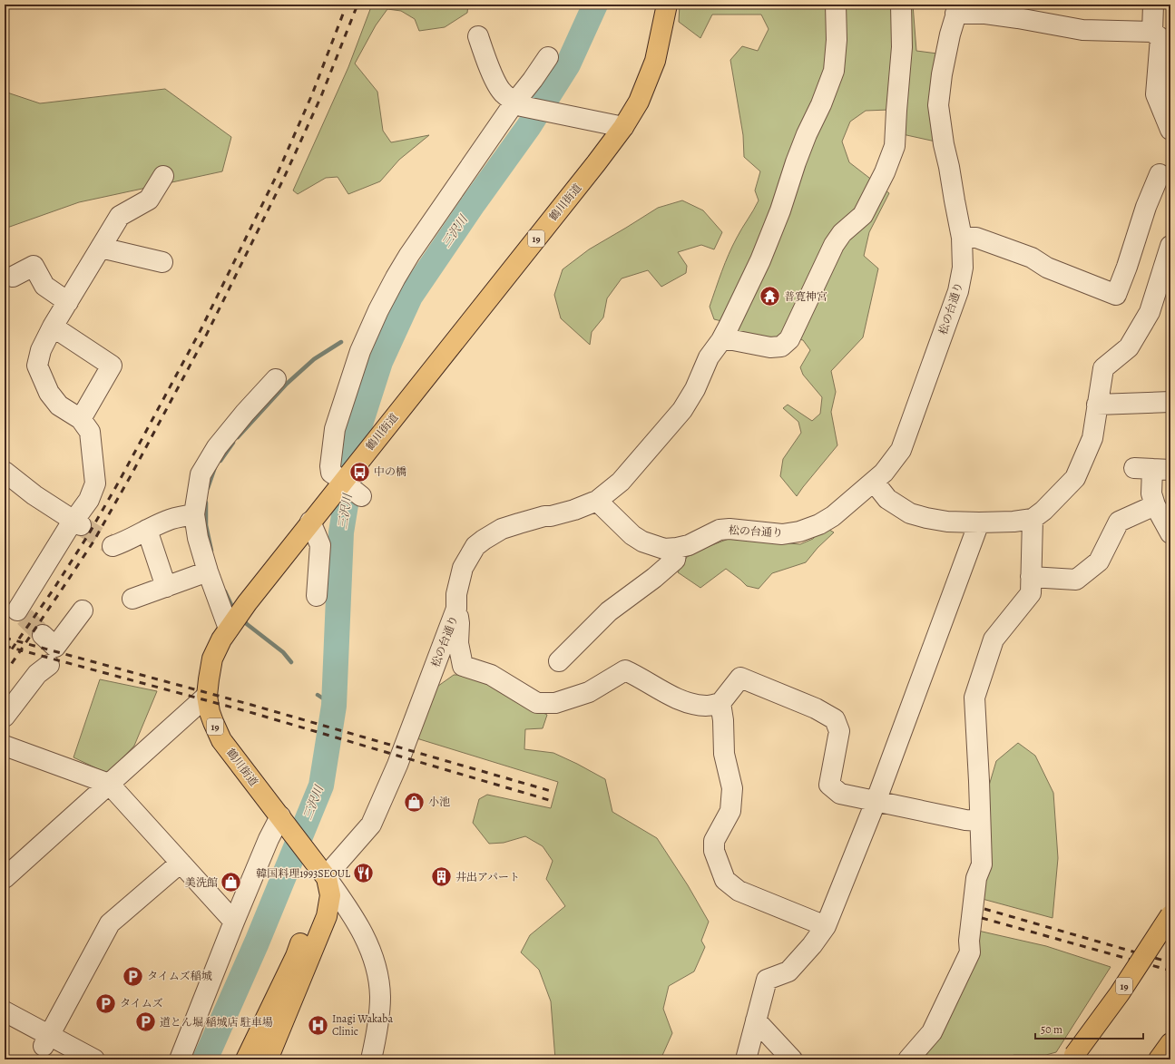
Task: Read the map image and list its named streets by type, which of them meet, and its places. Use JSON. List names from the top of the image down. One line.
{"streets":{"main road":["鶴川街道","19"],"street":["松の台通り"]},"crossings":[["鶴川街道","松の台通り"]],"water":["三沢川"],"places":{"temple":["普寛神宮"],"bus stop":["中の橋"],"shop":["小池","美洗館"],"restaurant":["韓国料理1993SEOUL"],"building":["井出アパート"],"parking":["タイムズ稲城","タイムズ","道とん堀 稲城店 駐車場"],"hospital":["Inagi Wakaba Clinic"]},"scale_bar":"50 m"}
